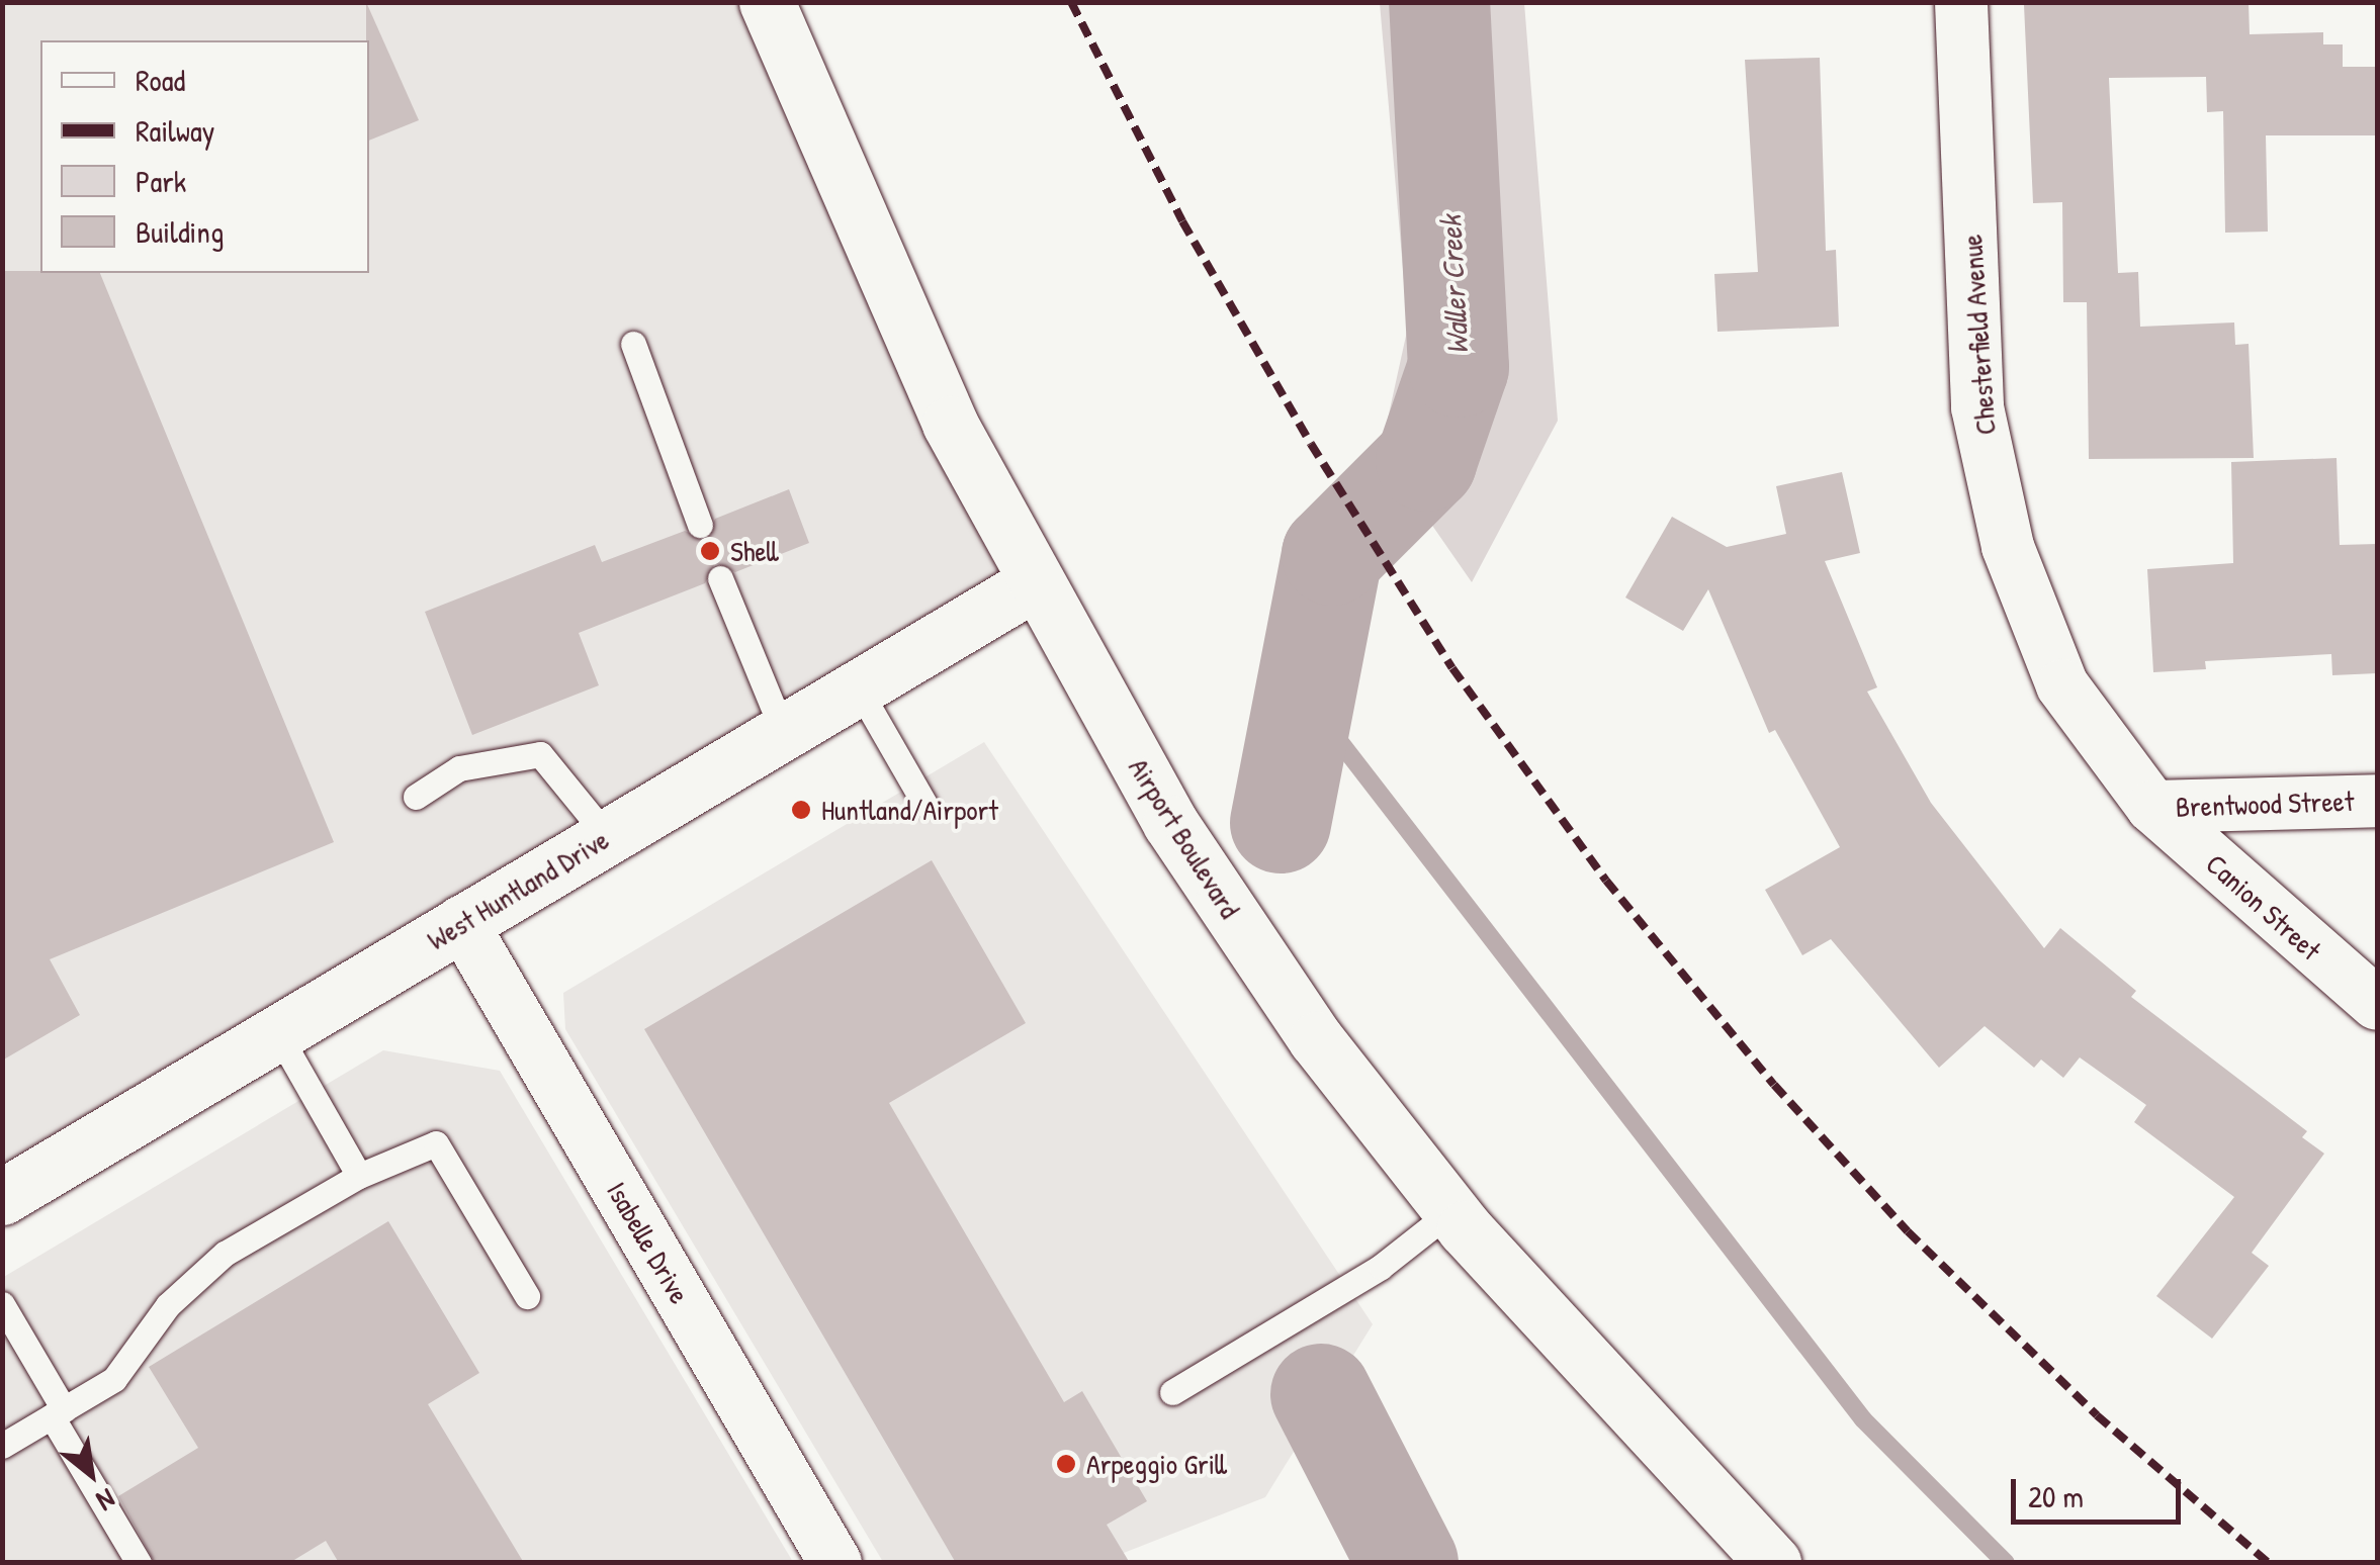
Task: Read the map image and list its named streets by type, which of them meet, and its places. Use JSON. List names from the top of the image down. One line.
{"streets":{"main road":["Airport Boulevard","West Huntland Drive"],"street":["Chesterfield Avenue","Brentwood Street","Canion Street","Isabelle Drive"]},"crossings":[["Chesterfield Avenue","Brentwood Street"],["Chesterfield Avenue","Canion Street"],["Brentwood Street","Canion Street"],["Airport Boulevard","West Huntland Drive"],["West Huntland Drive","Isabelle Drive"]],"water":["Waller Creek"],"places":["Shell","Huntland/Airport","Arpeggio Grill"],"legend":["Road","Railway","Park","Building"],"scale_bar":"20 m","north":"bottom right"}
